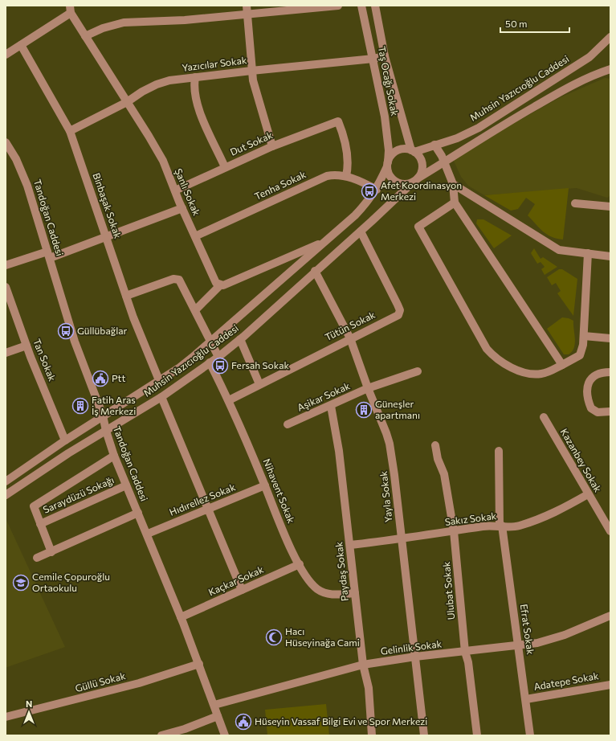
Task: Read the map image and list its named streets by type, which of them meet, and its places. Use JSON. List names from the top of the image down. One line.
{"streets":{"street":["Yazıcılar Sokak","Taş Ocağı Sokak","Muhsin Yazıcıoğlu Caddesi","Dut Sokak","Tenha Sokak","Şanlı Sokak","Binbaşak Sokak","Tandoğan Caddesi","Tütün Sokak","Tan Sokak","Aşikar Sokak","Kazanbey Sokak","Nihavent Sokak","Saraydüzü Sokağı","Yayla Sokak","Hıdırellez Sokak","Sakız Sokak","Paydaş Sokak","Kaçkar Sokak","Ulubat Sokak","Efrat Sokak","Gelinlik Sokak","Adatepe Sokak","Güllü Sokak"]},"crossings":[["Yazıcılar Sokak","Taş Ocağı Sokak"],["Yazıcılar Sokak","Şanlı Sokak"],["Yazıcılar Sokak","Binbaşak Sokak"],["Taş Ocağı Sokak","Muhsin Yazıcıoğlu Caddesi"],["Muhsin Yazıcıoğlu Caddesi","Tenha Sokak"],["Muhsin Yazıcıoğlu Caddesi","Binbaşak Sokak"],["Muhsin Yazıcıoğlu Caddesi","Tandoğan Caddesi"],["Muhsin Yazıcıoğlu Caddesi","Tütün Sokak"],["Muhsin Yazıcıoğlu Caddesi","Tan Sokak"],["Muhsin Yazıcıoğlu Caddesi","Nihavent Sokak"],["Muhsin Yazıcıoğlu Caddesi","Yayla Sokak"],["Dut Sokak","Tenha Sokak"],["Dut Sokak","Şanlı Sokak"],["Tenha Sokak","Şanlı Sokak"],["Tandoğan Caddesi","Saraydüzü Sokağı"],["Tandoğan Caddesi","Hıdırellez Sokak"],["Tandoğan Caddesi","Kaçkar Sokak"],["Tandoğan Caddesi","Gelinlik Sokak"],["Tandoğan Caddesi","Güllü Sokak"],["Tütün Sokak","Nihavent Sokak"],["Tütün Sokak","Yayla Sokak"],["Aşikar Sokak","Yayla Sokak"],["Aşikar Sokak","Paydaş Sokak"],["Kazanbey Sokak","Sakız Sokak"],["Nihavent Sokak","Hıdırellez Sokak"],["Nihavent Sokak","Paydaş Sokak"],["Nihavent Sokak","Kaçkar Sokak"],["Yayla Sokak","Sakız Sokak"],["Yayla Sokak","Gelinlik Sokak"],["Sakız Sokak","Paydaş Sokak"],["Sakız Sokak","Ulubat Sokak"],["Sakız Sokak","Efrat Sokak"],["Paydaş Sokak","Gelinlik Sokak"],["Ulubat Sokak","Gelinlik Sokak"],["Efrat Sokak","Gelinlik Sokak"],["Efrat Sokak","Adatepe Sokak"]],"places":{"bus stop":["Afet Koordinasyon Merkezi","Güllübağlar","Fersah Sokak"],"public building":["Ptt","Hüseyin Vassaf Bilgi Evi ve Spor Merkezi"],"building":["Fatih Aras İş Merkezi","Güneşler apartmanı"],"school or university":["Cemile Çopuroğlu Ortaokulu"],"mosque":["Hacı Hüseyinağa Cami"]},"scale_bar":"50 m","north":"top"}
